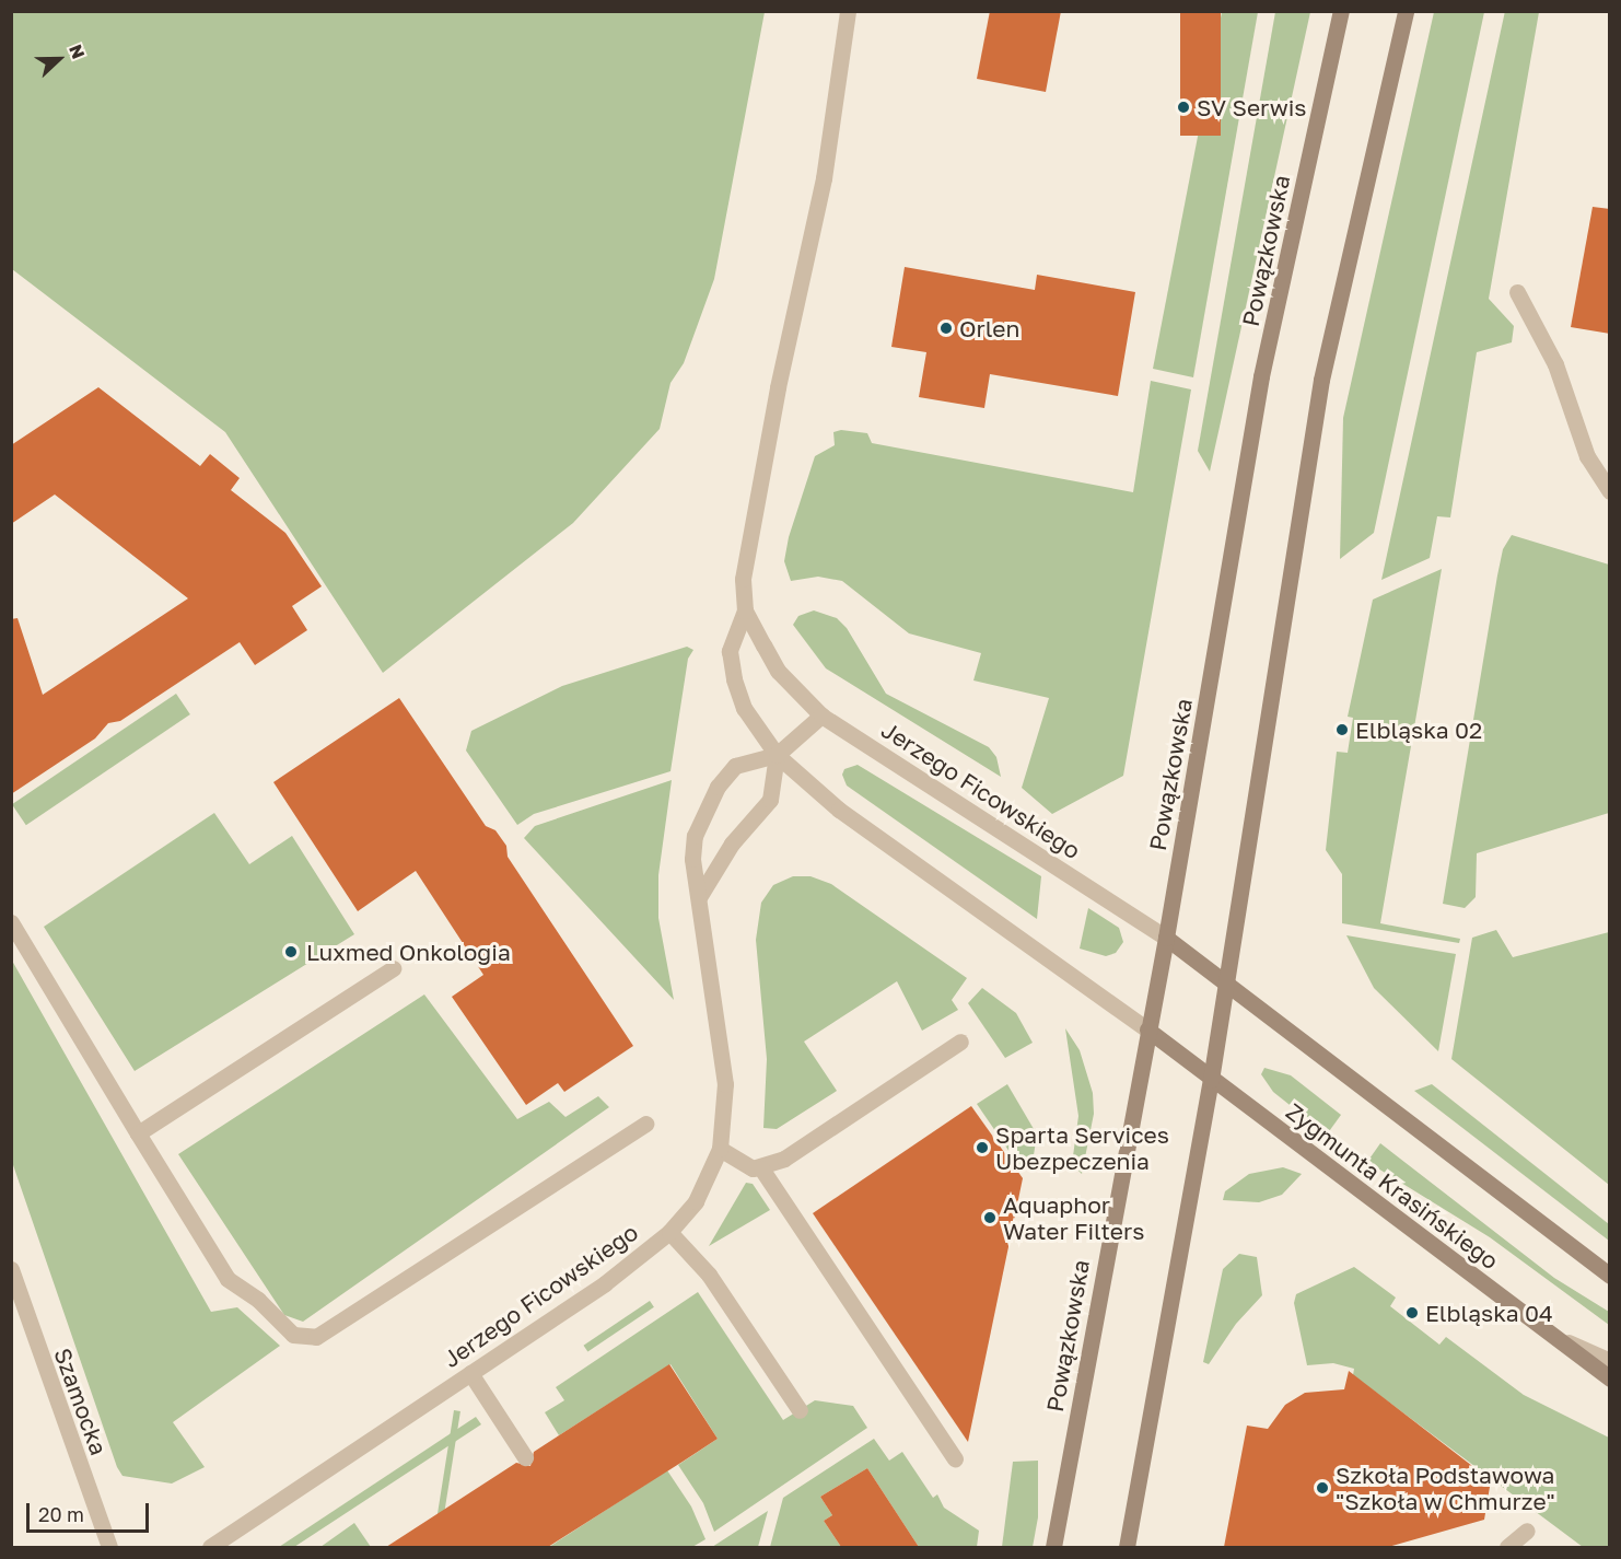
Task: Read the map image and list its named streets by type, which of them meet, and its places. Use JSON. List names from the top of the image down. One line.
{"streets":{"main road":["Powązkowska","Zygmunta Krasińskiego"],"street":["Jerzego Ficowskiego","Szamocka"]},"crossings":[["Powązkowska","Jerzego Ficowskiego"],["Powązkowska","Zygmunta Krasińskiego"]],"places":["SV Serwis","Orlen","Elbląska 02","Luxmed Onkologia","Sparta Services Ubezpeczenia","Aquaphor Water Filters","Elbląska 04","Szkoła Podstawowa \"Szkoła w Chmurze\""],"scale_bar":"20 m","north":"right"}
